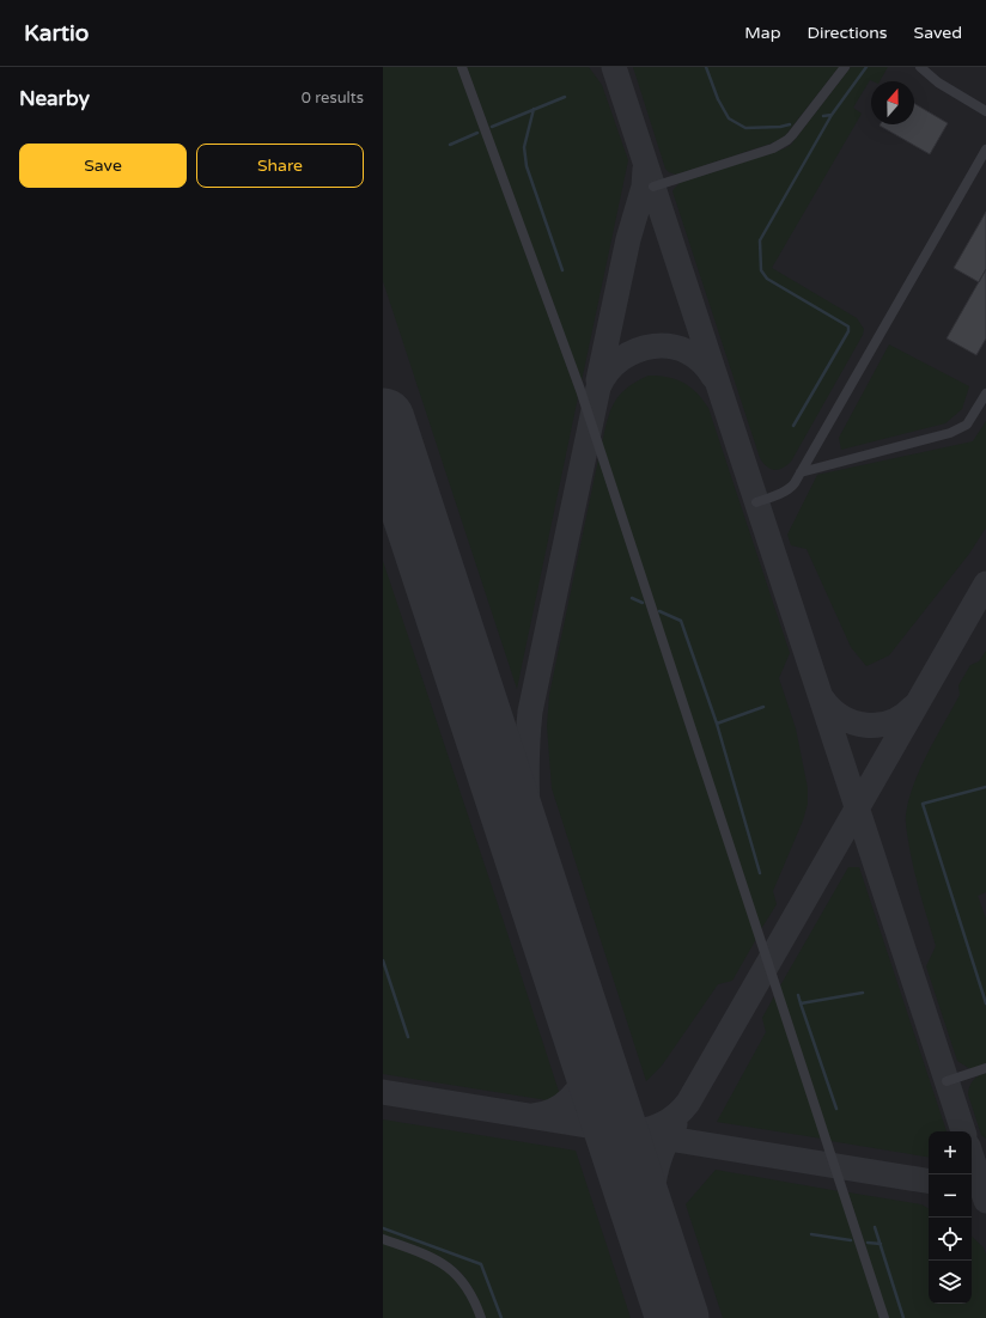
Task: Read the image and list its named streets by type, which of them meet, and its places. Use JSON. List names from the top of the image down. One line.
{"north":"top","page":{"header":"Kartio","nav":["Map","Directions","Saved"],"heading":["Nearby","0 results"],"buttons":["Save","Share"],"map_buttons":["+","−"]}}
